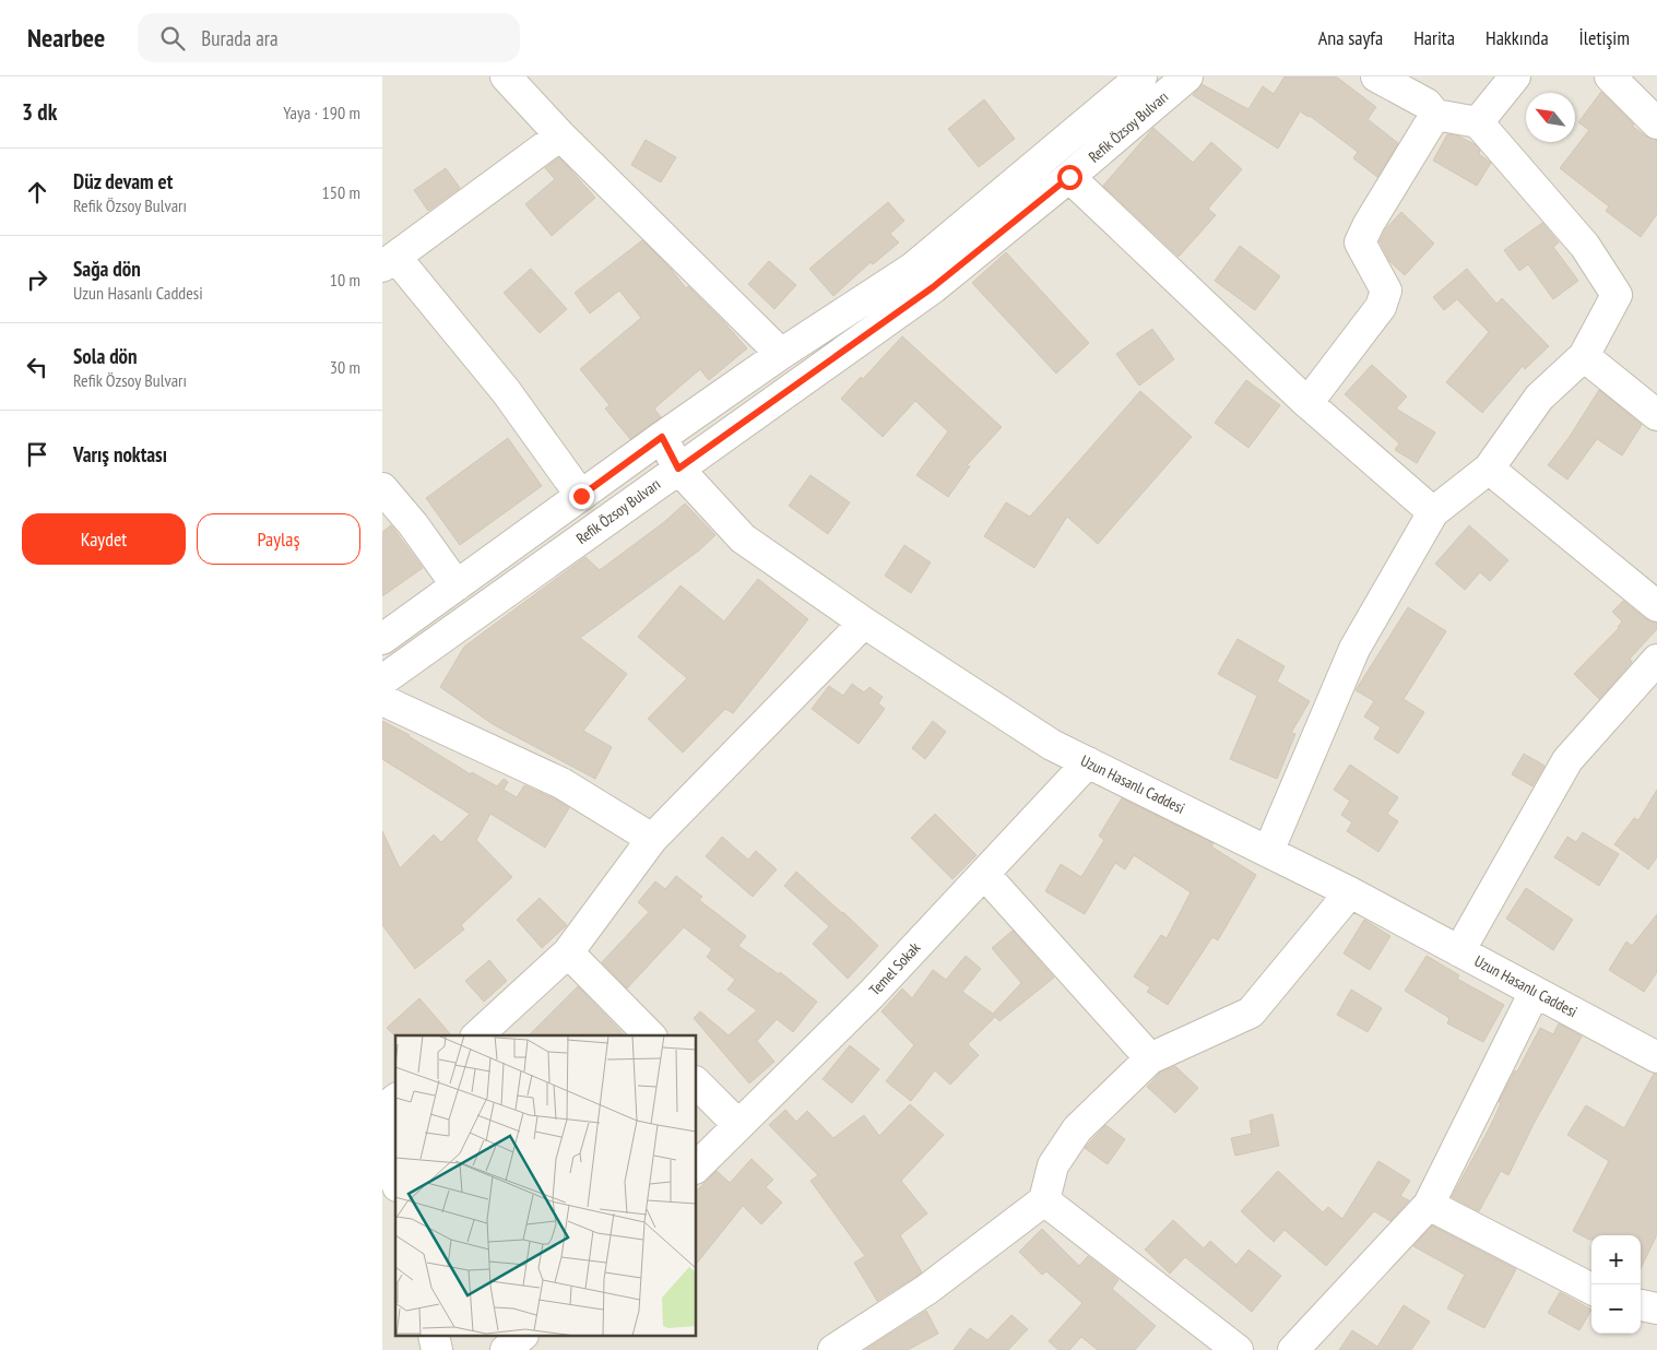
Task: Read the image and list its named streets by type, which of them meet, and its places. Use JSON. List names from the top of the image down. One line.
{"streets":{"street":["Refik Özsoy Bulvarı","Uzun Hasanlı Caddesi","Temel Sokak"]},"crossings":[["Refik Özsoy Bulvarı","Uzun Hasanlı Caddesi"],["Uzun Hasanlı Caddesi","Temel Sokak"]],"north":"top left","page":{"header":"Nearbee","search":"Burada ara","nav":["Ana sayfa","Harita","Hakkında","İletişim"],"heading":["3 dk","Yaya · 190 m"],"list":[["Düz devam et","Refik Özsoy Bulvarı","150 m"],["Sağa dön","Uzun Hasanlı Caddesi","10 m"],["Sola dön","Refik Özsoy Bulvarı","30 m"],"Varış noktası"],"buttons":["Kaydet","Paylaş"],"map_buttons":["+","−"]}}
